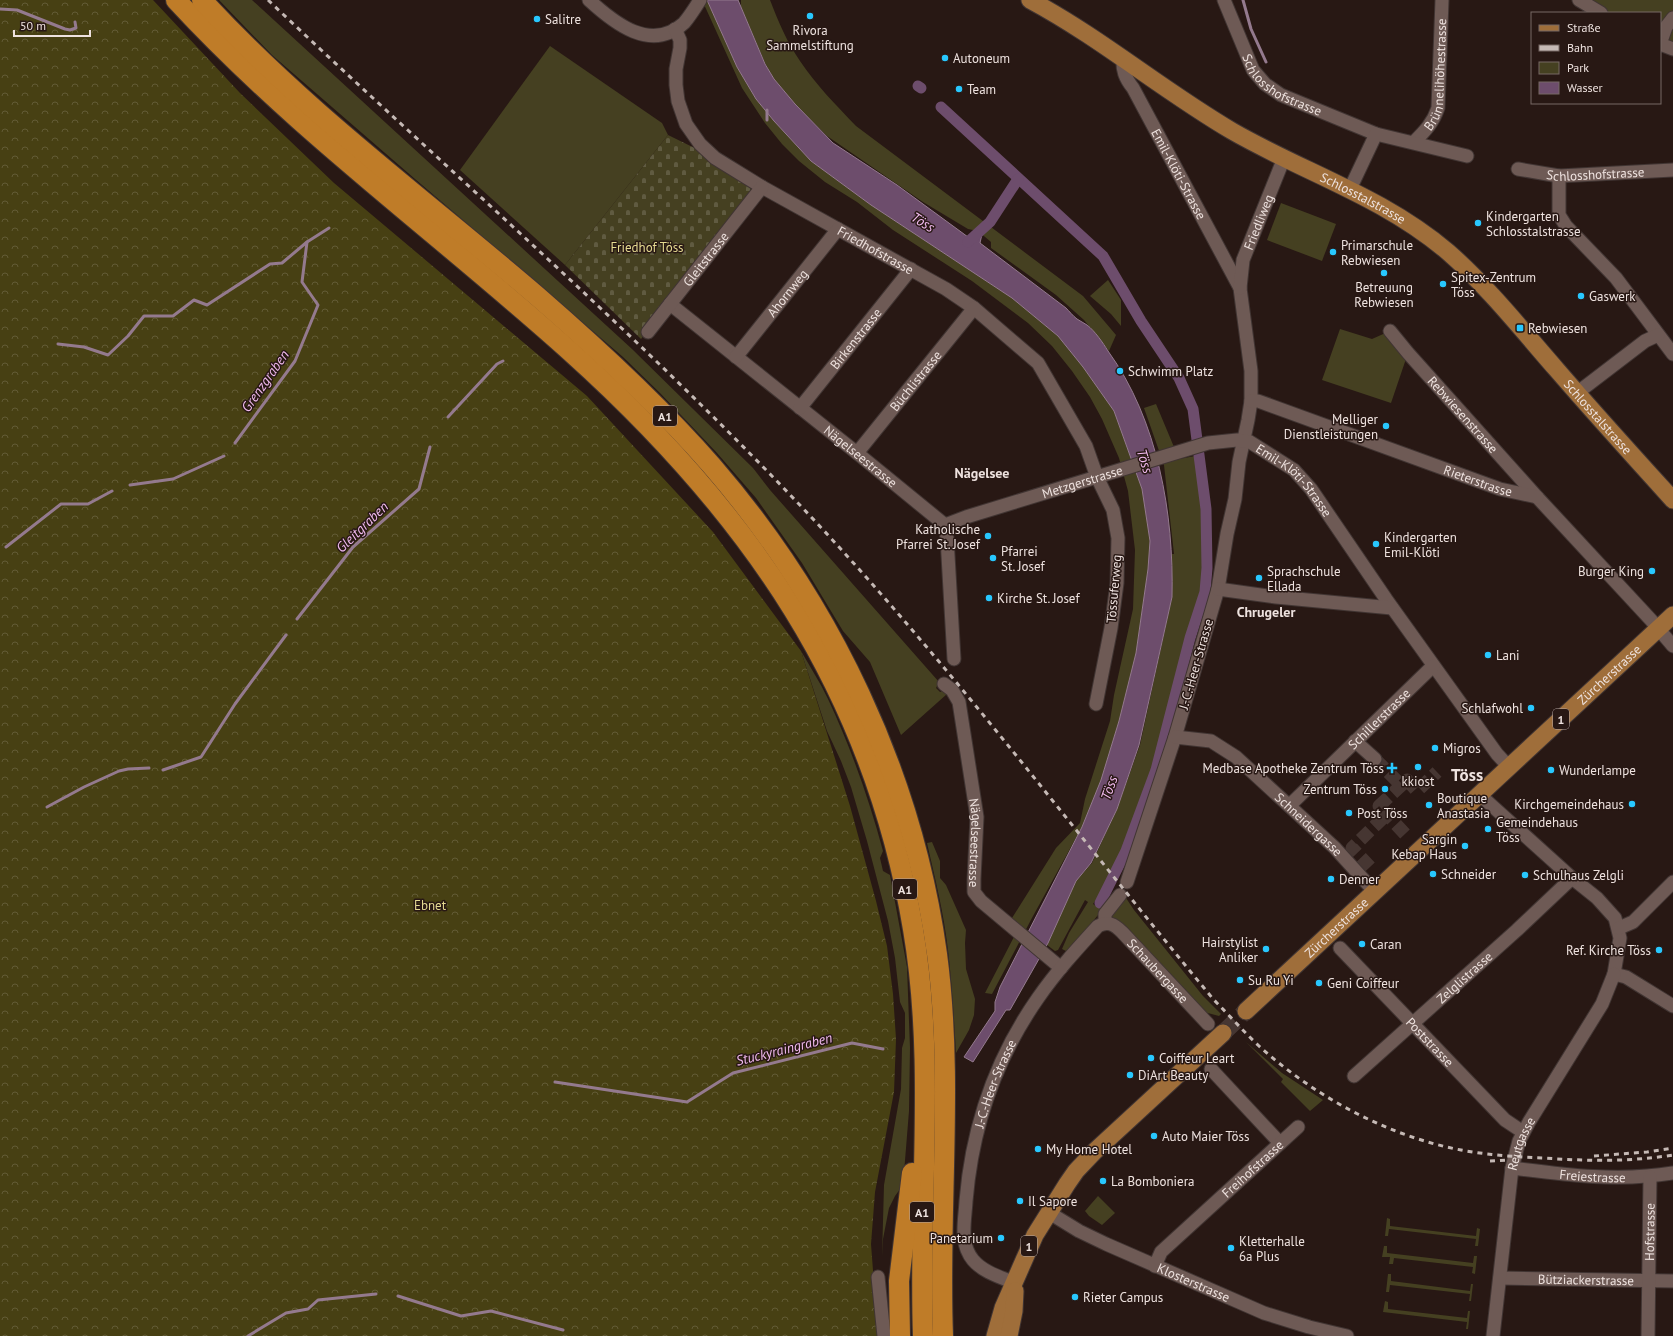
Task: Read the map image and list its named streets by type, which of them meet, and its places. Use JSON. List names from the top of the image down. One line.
{"streets":{"highway":["A1"],"main road":["Schlosstalstrasse","Zürcherstrasse","1"],"street":["Brünnelihöhestrasse","Schlosshofstrasse","Emil-Klöti-Strasse","Friedliweg","Friedhofstrasse","Gleitstrasse","Ahornweg","Birkenstrasse","Büchlistrasse","Rebwiesenstrasse","Nägelseestrasse","Rieterstrasse","Metzgerstrasse","Tössuferweg","J.-C.-Heer-Strasse","Schillerstrasse","Schneidergasse","Schaubergasse","Zelglistrasse","Poststrasse","Reutgasse","Freihofstrasse","Freiestrasse","Hofstrasse","Bütziackerstrasse","Klosterstrasse"]},"crossings":[["Brünnelihöhestrasse","Schlosshofstrasse"],["Emil-Klöti-Strasse","Schlosstalstrasse"],["Emil-Klöti-Strasse","Friedliweg"],["Emil-Klöti-Strasse","Rieterstrasse"],["Emil-Klöti-Strasse","Metzgerstrasse"],["Emil-Klöti-Strasse","J.-C.-Heer-Strasse"],["Emil-Klöti-Strasse","Zürcherstrasse"],["Emil-Klöti-Strasse","Schillerstrasse"],["Schlosstalstrasse","Friedliweg"],["Friedhofstrasse","Gleitstrasse"],["Friedhofstrasse","Ahornweg"],["Friedhofstrasse","Birkenstrasse"],["Friedhofstrasse","Büchlistrasse"],["Friedhofstrasse","Metzgerstrasse"],["Friedhofstrasse","Tössuferweg"],["Gleitstrasse","Nägelseestrasse"],["Ahornweg","Nägelseestrasse"],["Birkenstrasse","Nägelseestrasse"],["Büchlistrasse","Nägelseestrasse"],["Rebwiesenstrasse","Rieterstrasse"],["Nägelseestrasse","Metzgerstrasse"],["Nägelseestrasse","J.-C.-Heer-Strasse"],["Metzgerstrasse","Tössuferweg"],["Metzgerstrasse","J.-C.-Heer-Strasse"],["J.-C.-Heer-Strasse","1"],["J.-C.-Heer-Strasse","Schneidergasse"],["J.-C.-Heer-Strasse","Schaubergasse"],["Zürcherstrasse","Schneidergasse"],["Schillerstrasse","Schneidergasse"],["1","Schaubergasse"],["1","Klosterstrasse"],["Zelglistrasse","Poststrasse"],["Poststrasse","Reutgasse"],["Reutgasse","Freiestrasse"],["Reutgasse","Bütziackerstrasse"],["Freihofstrasse","Klosterstrasse"],["Freiestrasse","Hofstrasse"],["Hofstrasse","Bütziackerstrasse"]],"districts":["Nägelsee","Chrugeler","Töss"],"water":["Töss","Grenzgraben","Gleitgraben","Stuckyraingraben"],"parks":["Friedhof Töss","Ebnet"],"places":{"other":["Rivora Sammelstiftung","Salitre","Autoneum","Team","Kindergarten Schlosstalstrasse","Primarschule Rebwiesen","Betreuung Rebwiesen","Spitex-Zentrum Töss","Gaswerk","Schwimm Platz","Melliger Dienstleistungen","Katholische Pfarrei St. Josef","Kindergarten Emil-Klöti","Pfarrei St. Josef","Burger King","Sprachschule Ellada","Kirche St. Josef","Lani","Schlafwohl","Migros","kkiost","Wunderlampe","Zentrum Töss","Kirchgemeindehaus","Boutique Anastasia","Post Töss","Gemeindehaus Töss","Sargin Kebap Haus","Schneider","Schulhaus Zelgli","Denner","Caran","Hairstylist Anliker","Ref. Kirche Töss","Su Ru Yi","Geni Coiffeur","Coiffeur Leart","DiArt Beauty","Auto Maier Töss","My Home Hotel","La Bomboniera","Il Sapore","Panetarium","Kletterhalle 6a Plus","Rieter Campus"],"transit":["Rebwiesen"],"health":["Medbase Apotheke Zentrum Töss"]},"legend":["Straße","Bahn","Park","Wasser"],"scale_bar":"50 m"}
